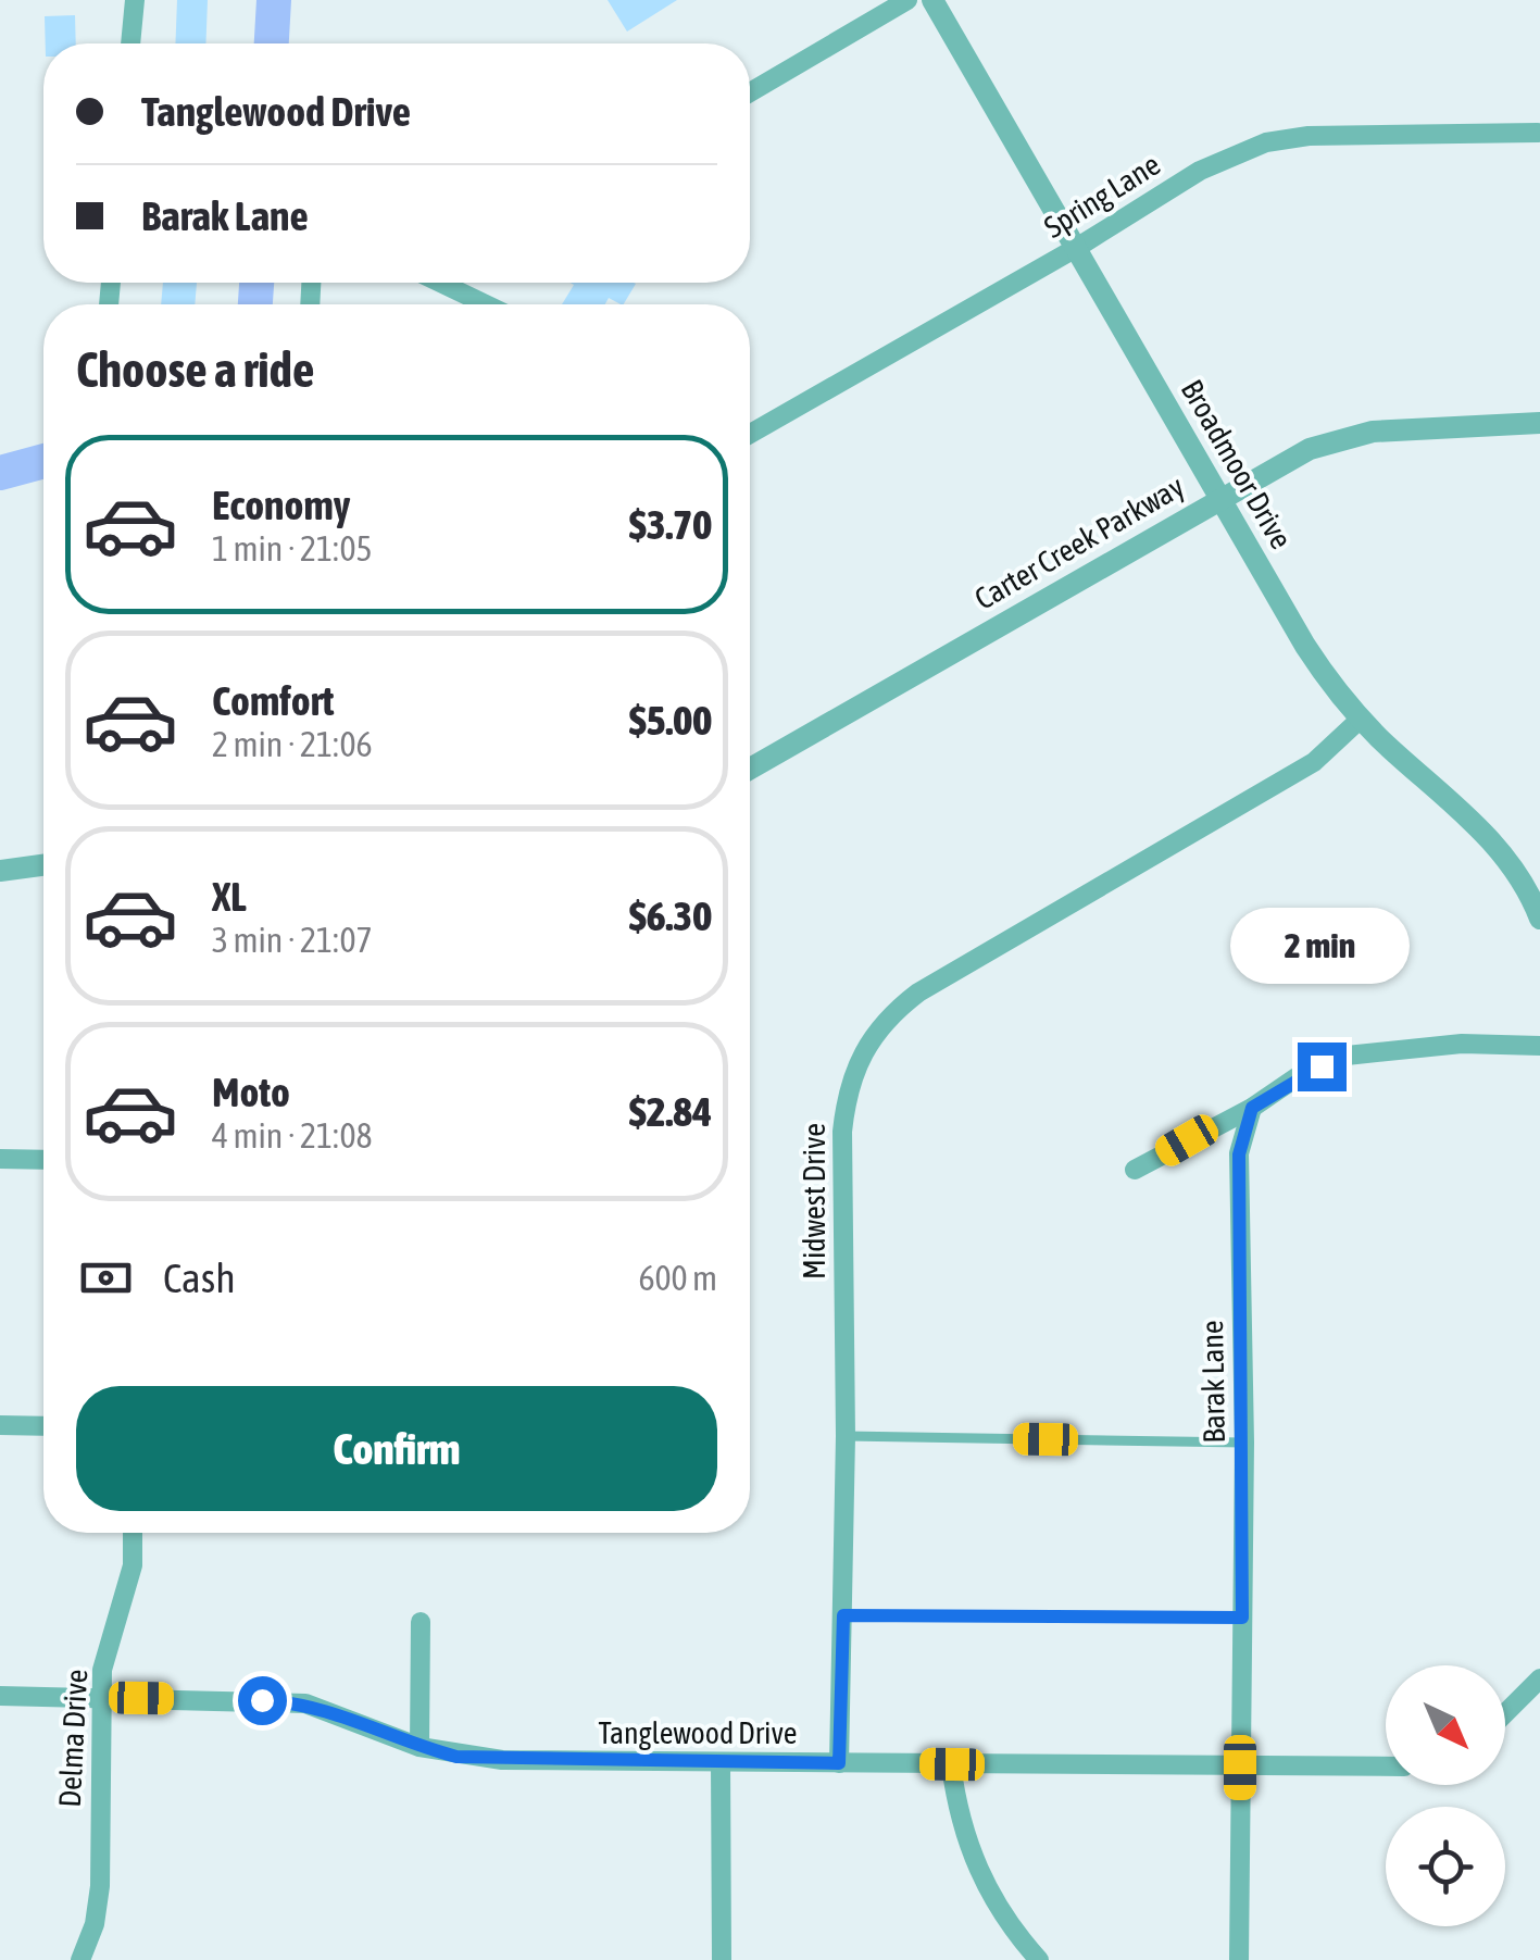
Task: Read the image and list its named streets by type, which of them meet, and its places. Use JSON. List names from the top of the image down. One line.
{"streets":{"street":["Spring Lane","Broadmoor Drive","Carter Creek Parkway","Midwest Drive","Barak Lane","Tanglewood Drive","Delma Drive"]},"crossings":[["Spring Lane","Broadmoor Drive"],["Broadmoor Drive","Carter Creek Parkway"],["Broadmoor Drive","Midwest Drive"],["Midwest Drive","Tanglewood Drive"],["Barak Lane","Tanglewood Drive"],["Tanglewood Drive","Delma Drive"]],"north":"bottom right","page":{"banner":["Tanglewood Drive","Barak Lane"],"heading":"Choose a ride","list":[{"name":"Economy","note":"1 min · 21:05","value":"$3.70"},{"name":"Comfort","note":"2 min · 21:06","value":"$5.00"},{"name":"XL","note":"3 min · 21:07","value":"$6.30"},{"name":"Moto","note":"4 min · 21:08","value":"$2.84"}],"bubble":"2 min","pay":["Cash","600 m"],"buttons":"Confirm"}}
